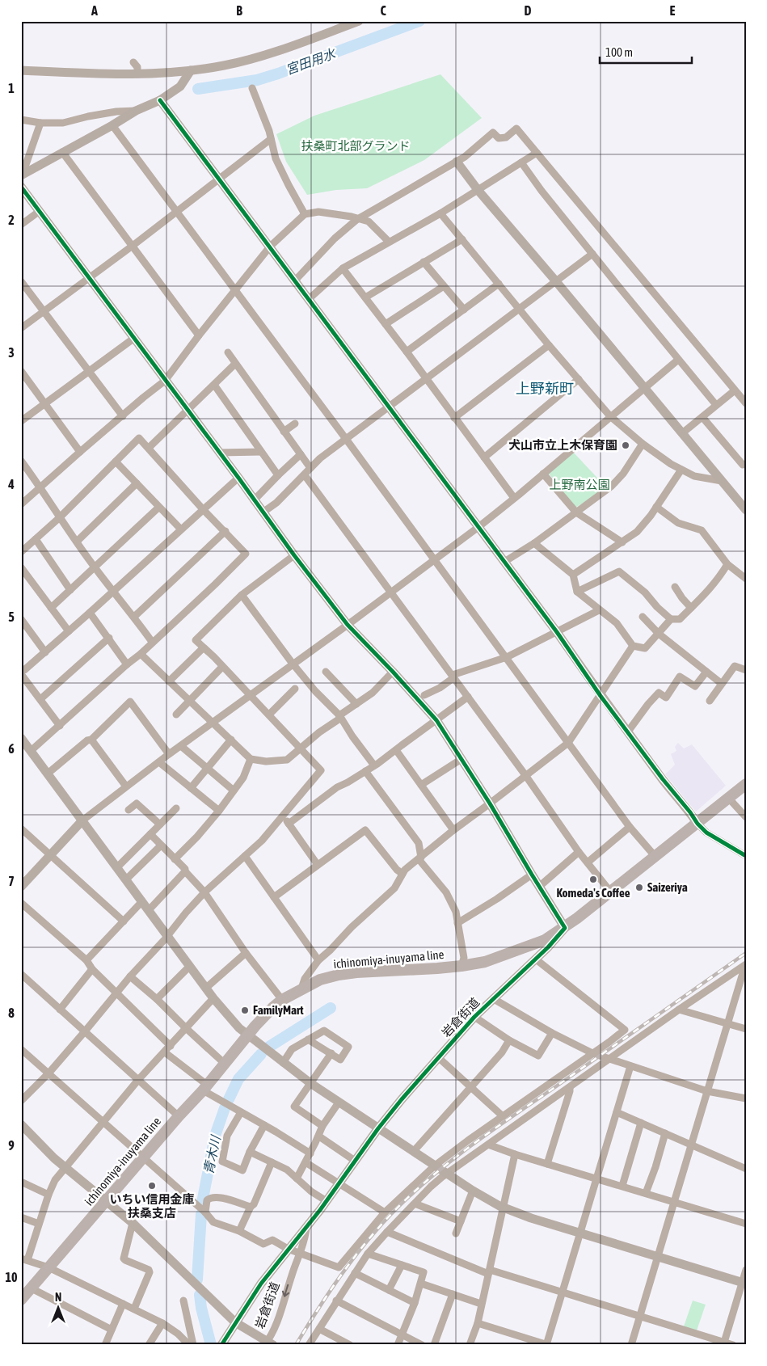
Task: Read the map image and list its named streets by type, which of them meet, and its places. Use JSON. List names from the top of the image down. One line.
{"streets":{"main road":["ichinomiya-inuyama line"],"street":["岩倉街道"]},"crossings":[["ichinomiya-inuyama line","岩倉街道"]],"districts":["上野新町"],"water":["宮田用水","青木川"],"parks":["扶桑町北部グランド","上野南公園"],"places":["犬山市立上木保育園","Komeda's Coffee","Saizeriya","FamilyMart","いちい信用金庫 扶桑支店"],"scale_bar":"100 m","north":"top","grid":{"columns":["A","B","C","D","E"],"rows":["1","2","3","4","5","6","7","8","9","10"]}}
